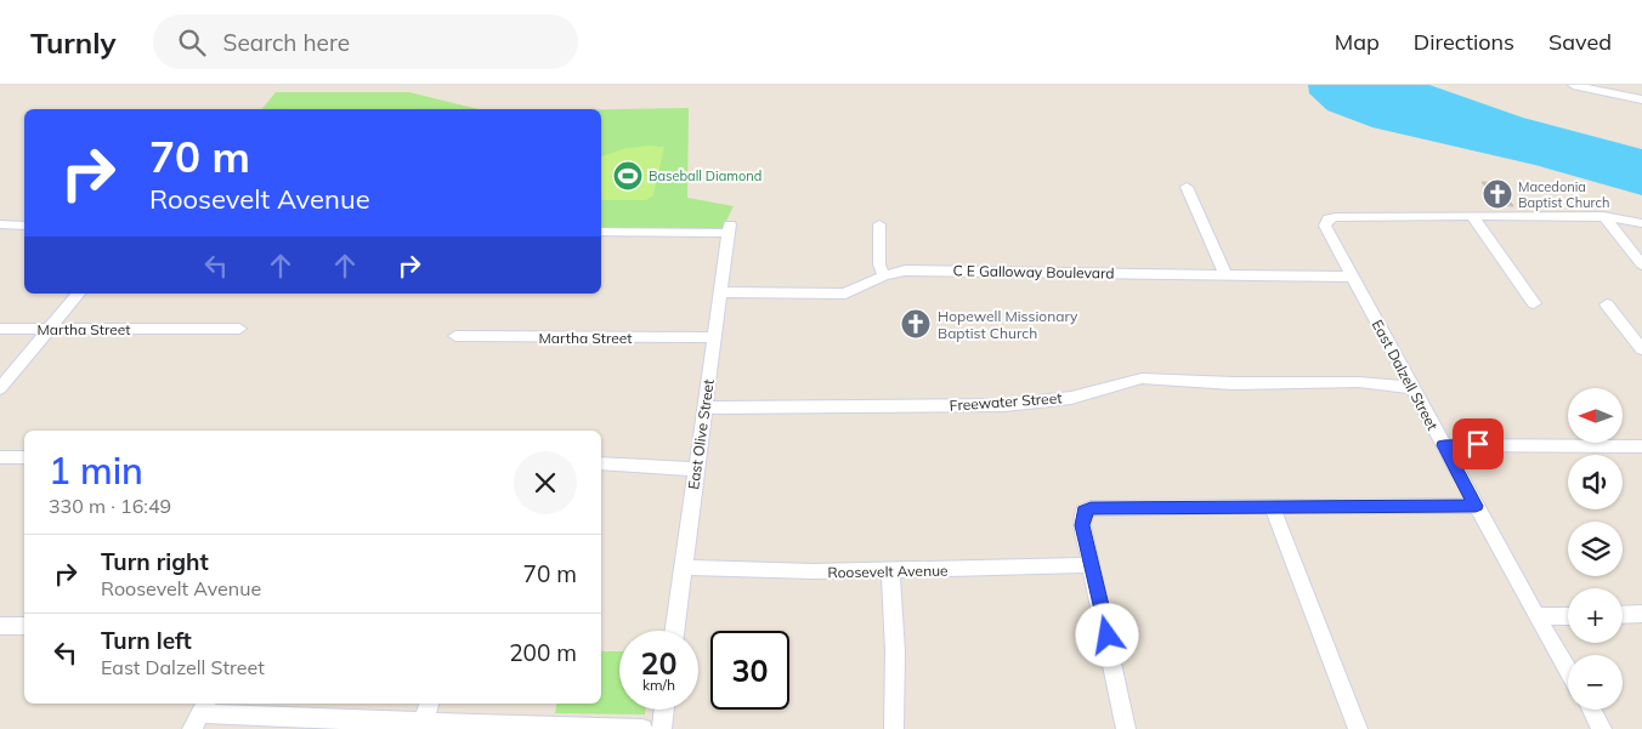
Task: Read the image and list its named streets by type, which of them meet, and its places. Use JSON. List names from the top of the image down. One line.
{"streets":{"street":["C E Galloway Boulevard","Martha Street","East Dalzell Street","Freewater Street","East Olive Street","Roosevelt Avenue"]},"crossings":[["C E Galloway Boulevard","East Dalzell Street"],["C E Galloway Boulevard","East Olive Street"],["Martha Street","East Olive Street"],["East Dalzell Street","Freewater Street"],["Freewater Street","East Olive Street"],["East Olive Street","Roosevelt Avenue"]],"places":{"sports":["Baseball Diamond"],"church":["Macedonia Baptist Church","Hopewell Missionary Baptist Church"]},"north":"left","page":{"header":"Turnly","search":"Search here","nav":["Map","Directions","Saved"],"turn":["70 m","Roosevelt Avenue"],"map_buttons":["+","−"],"heading":["1 min","330 m · 16:49"],"list":[{"name":"Turn right","note":"Roosevelt Avenue","value":"70 m"},{"name":"Turn left","note":"East Dalzell Street","value":"200 m"}],"speed":"20 km/h","limit":"30"}}
